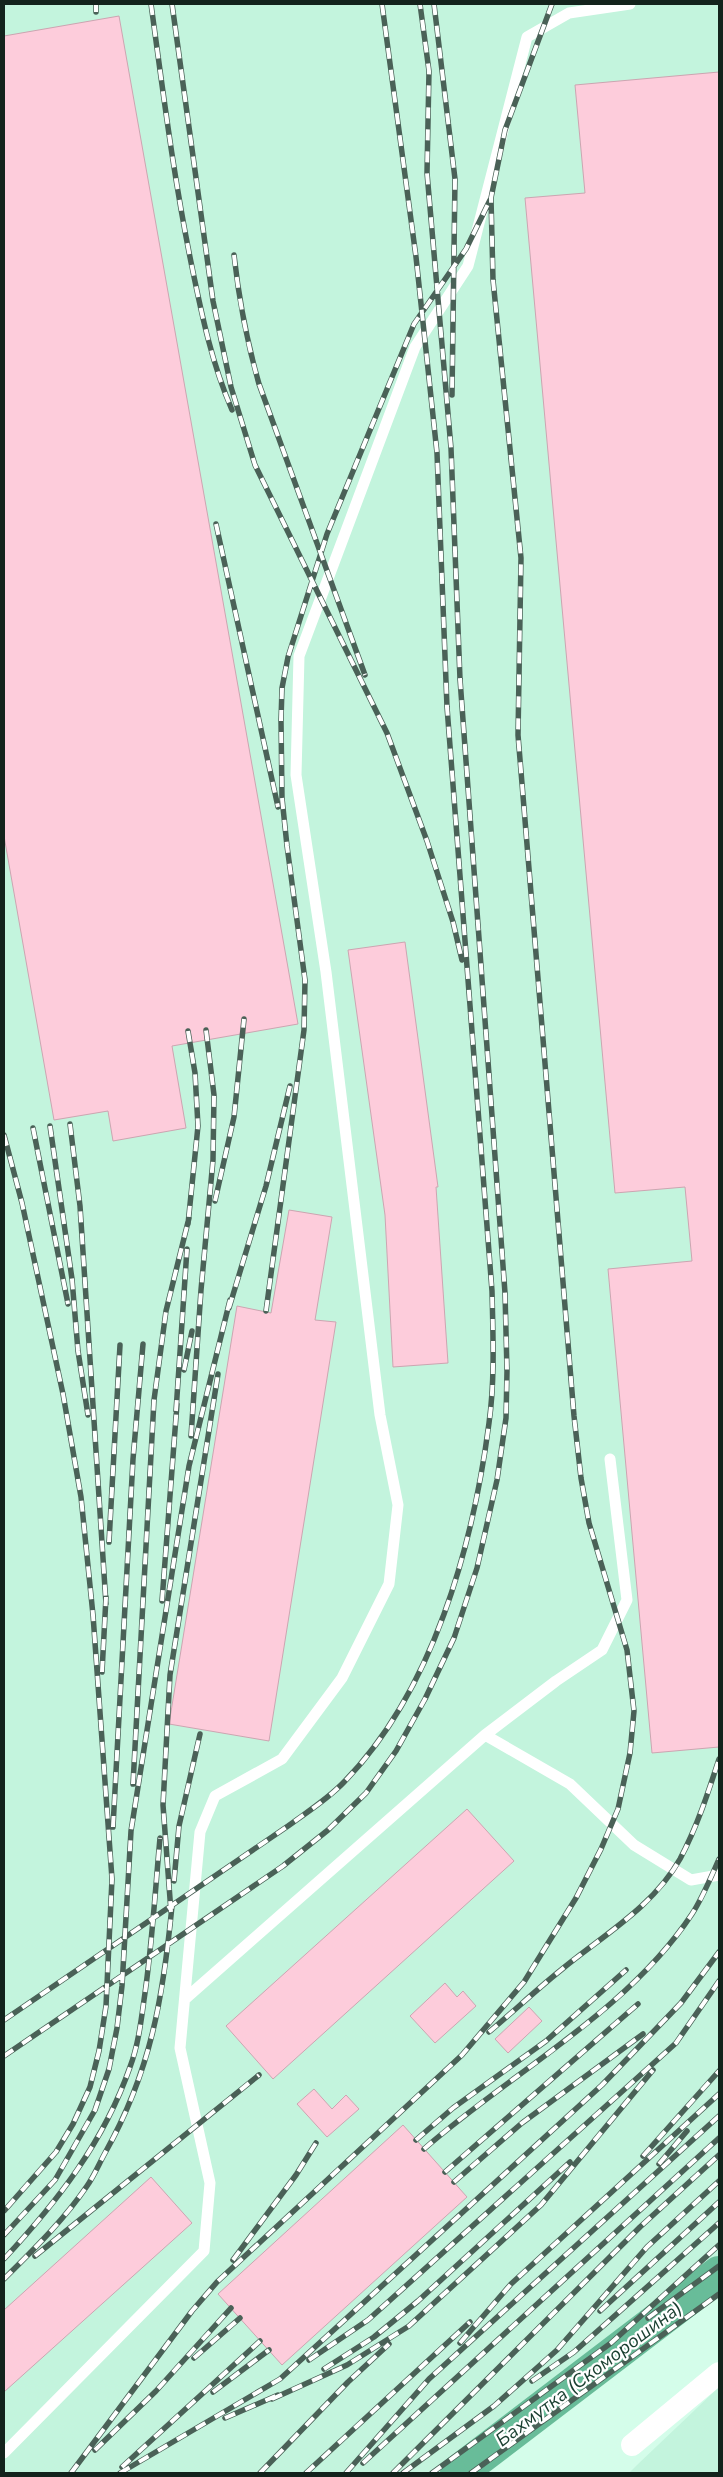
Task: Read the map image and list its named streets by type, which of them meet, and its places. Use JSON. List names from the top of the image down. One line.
{"water":["Бахмутка (Скоморошина)"]}
